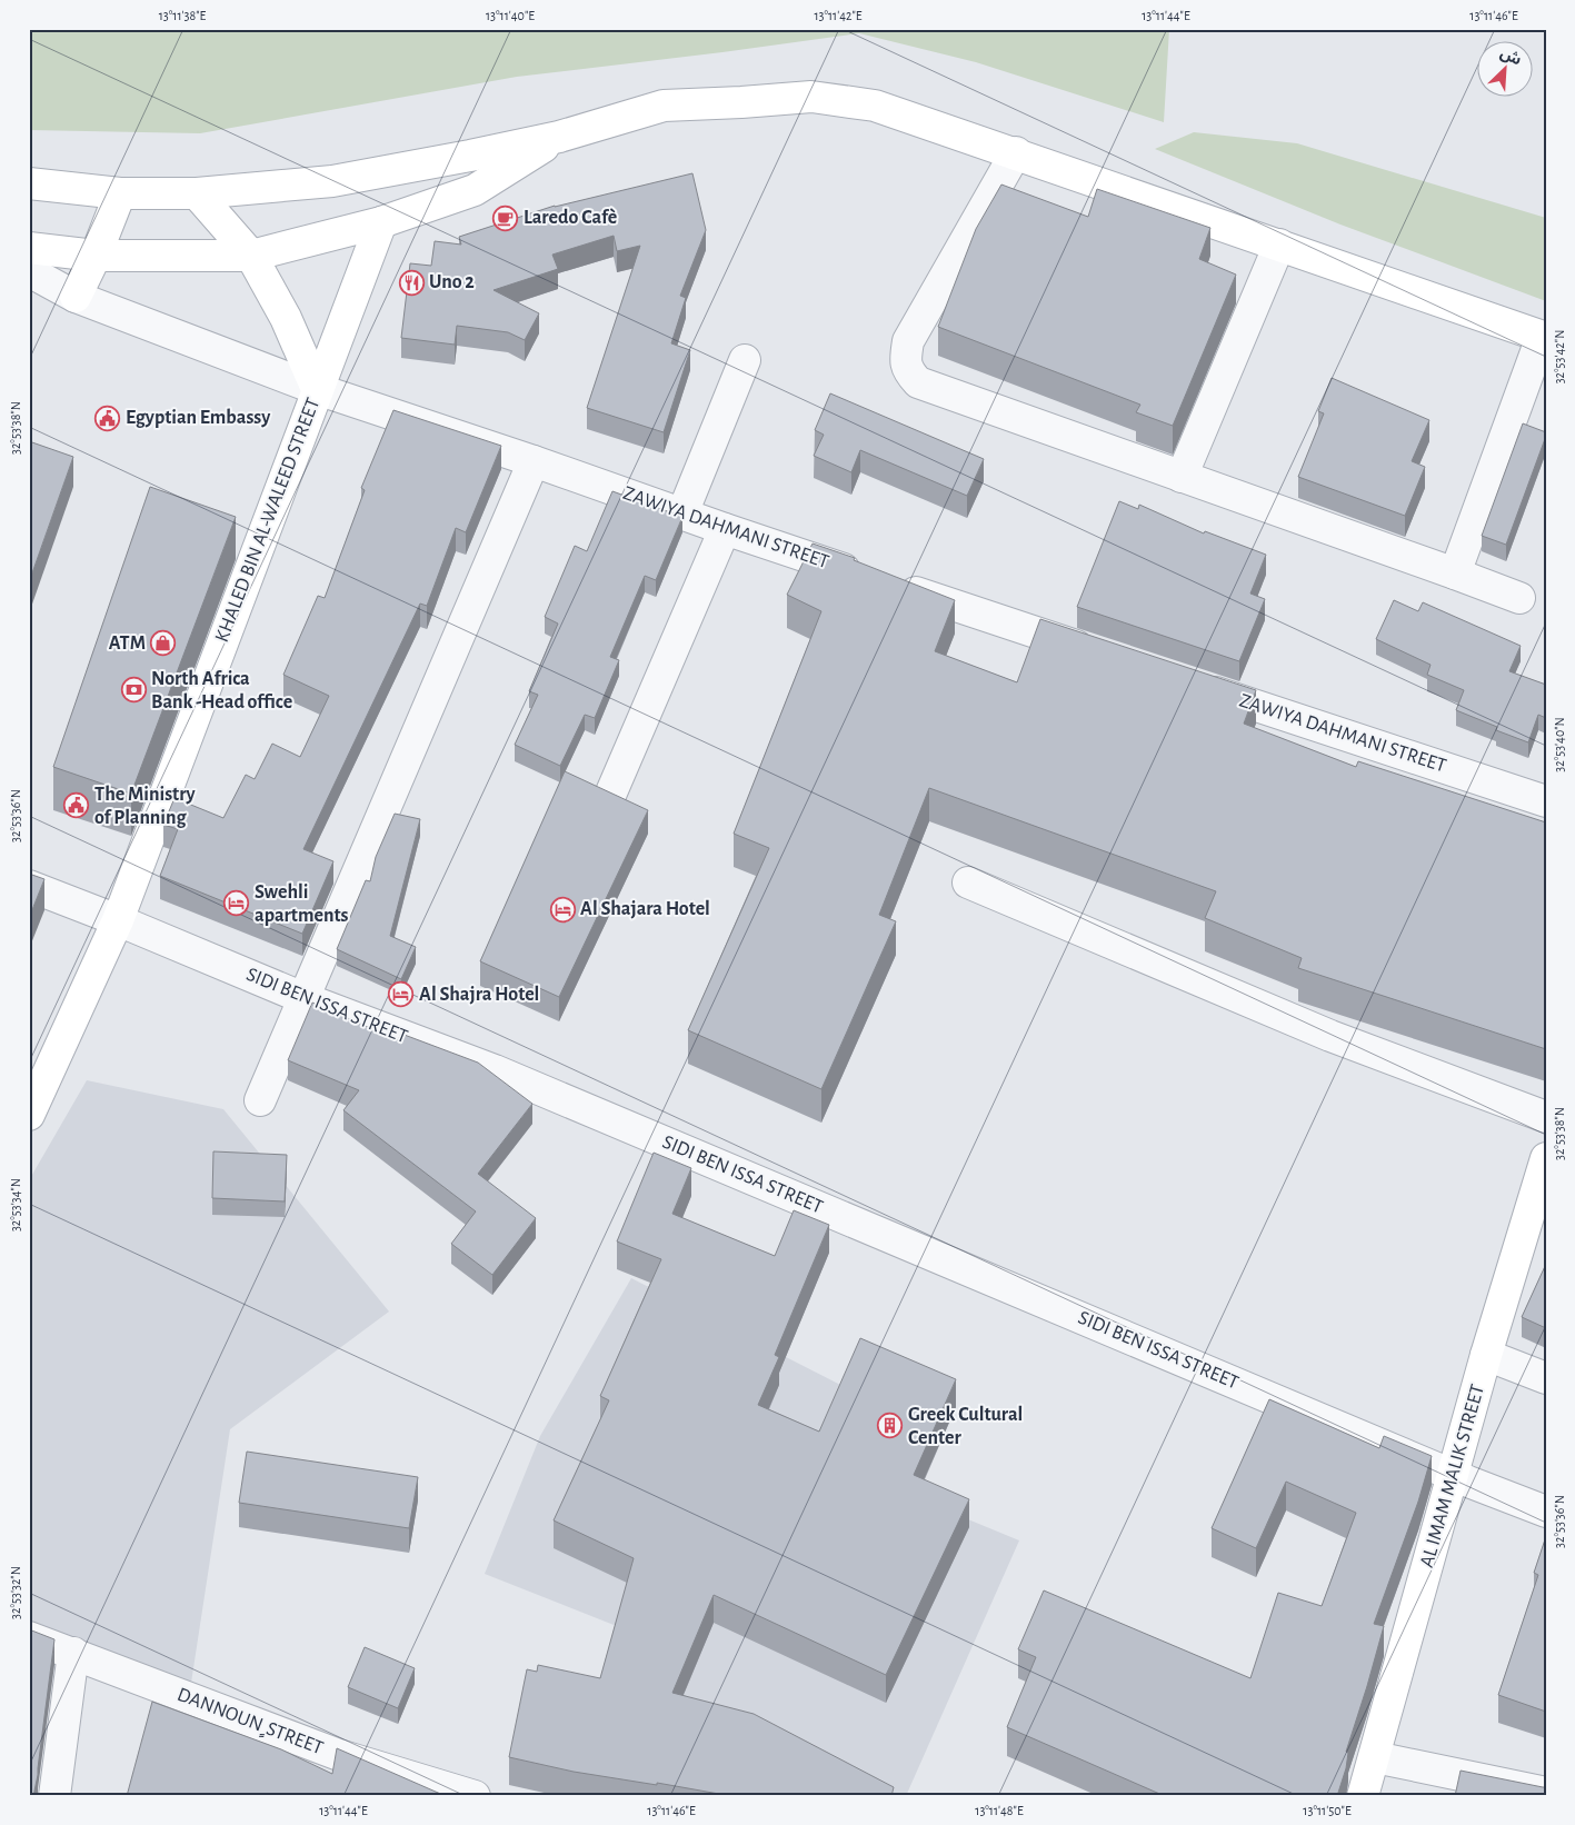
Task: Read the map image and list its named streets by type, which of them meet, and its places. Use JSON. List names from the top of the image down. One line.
{"streets":{"main road":["KHALED BIN AL-WALEED STREET","AL IMAM MALIK STREET"],"street":["ZAWIYA DAHMANI STREET","SIDI BEN ISSA STREET","DANNOUN ٍSTREET"]},"crossings":[["KHALED BIN AL-WALEED STREET","ZAWIYA DAHMANI STREET"],["KHALED BIN AL-WALEED STREET","SIDI BEN ISSA STREET"],["SIDI BEN ISSA STREET","AL IMAM MALIK STREET"]],"places":{"cafe":["Laredo Cafè"],"restaurant":["Uno 2"],"public building":["Egyptian Embassy","The Ministry of Planning"],"shop":["ATM"],"bank":["North Africa Bank -Head office"],"hotel":["Swehli apartments","Al Shajara Hotel","Al Shajra Hotel"],"building":["Greek Cultural Center"]},"north":"top right","coordinates":["13°11'38\"E","13°11'40\"E","13°11'42\"E","13°11'44\"E","13°11'46\"E","32°53'42\"N","32°53'38\"N","32°53'40\"N","32°53'36\"N","32°53'34\"N","32°53'32\"N","13°11'48\"E","13°11'50\"E"]}
